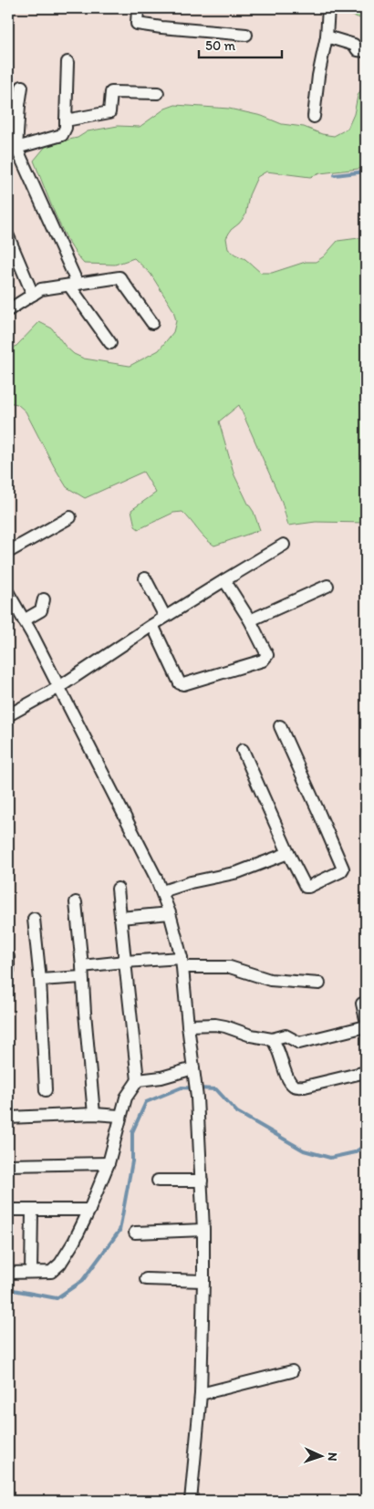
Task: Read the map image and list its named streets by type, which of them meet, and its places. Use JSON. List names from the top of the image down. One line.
{"scale_bar":"50 m","north":"right"}
